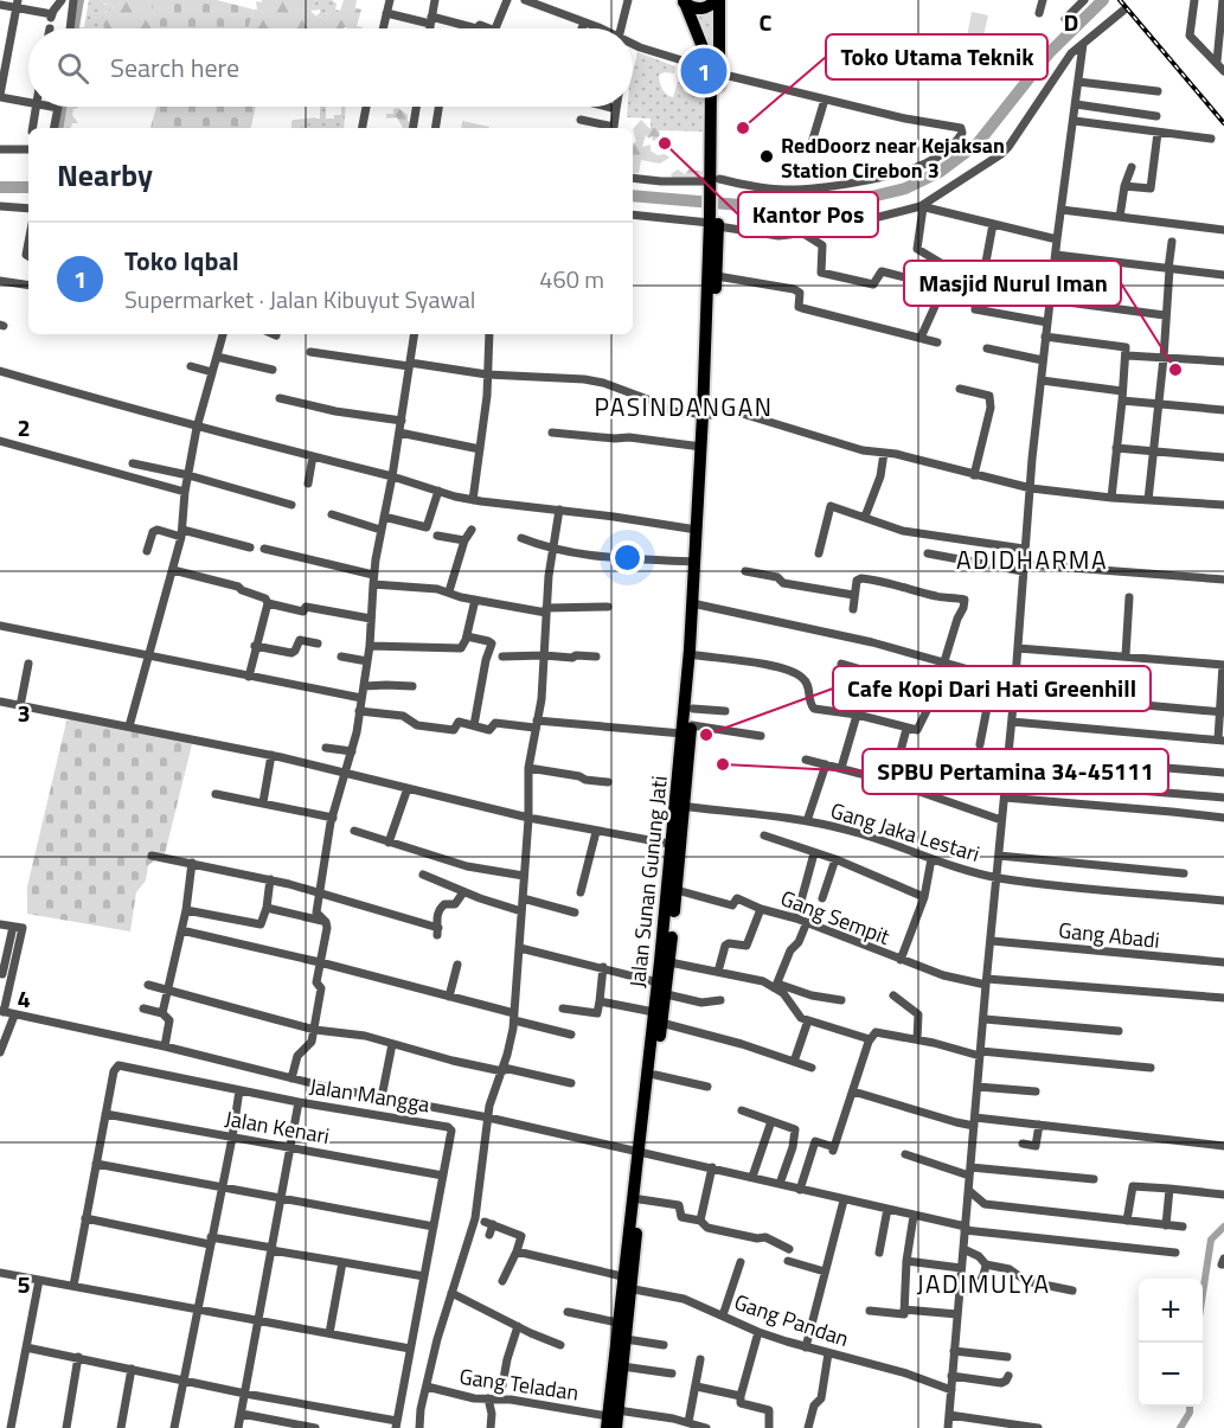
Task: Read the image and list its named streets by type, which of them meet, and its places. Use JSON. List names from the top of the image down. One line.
{"streets":{"highway":["Jalan Sunan Gunung Jati"],"street":["Gang Jaka Lestari","Gang Sempit","Gang Abadi","Jalan Mangga","Jalan Kenari","Gang Pandan","Gang Teladan"]},"crossings":[["Jalan Mangga","Jalan Kenari"]],"districts":["PASINDANGAN","ADIDHARMA","JADIMULYA"],"places":["Toko Utama Teknik","Kantor Pos","RedDoorz near Kejaksan Station Cirebon 3","Masjid Nurul Iman","Cafe Kopi Dari Hati Greenhill","SPBU Pertamina 34-45111"],"page":{"search":"Search here","pins":"1","heading":"Nearby","list":[{"mark":"1","name":"Toko Iqbal","note":"Supermarket · Jalan Kibuyut Syawal","value":"460 m"}],"map_buttons":["+","−"]},"grid":{"columns":["C","D"],"rows":["2","3","4","5"]}}
